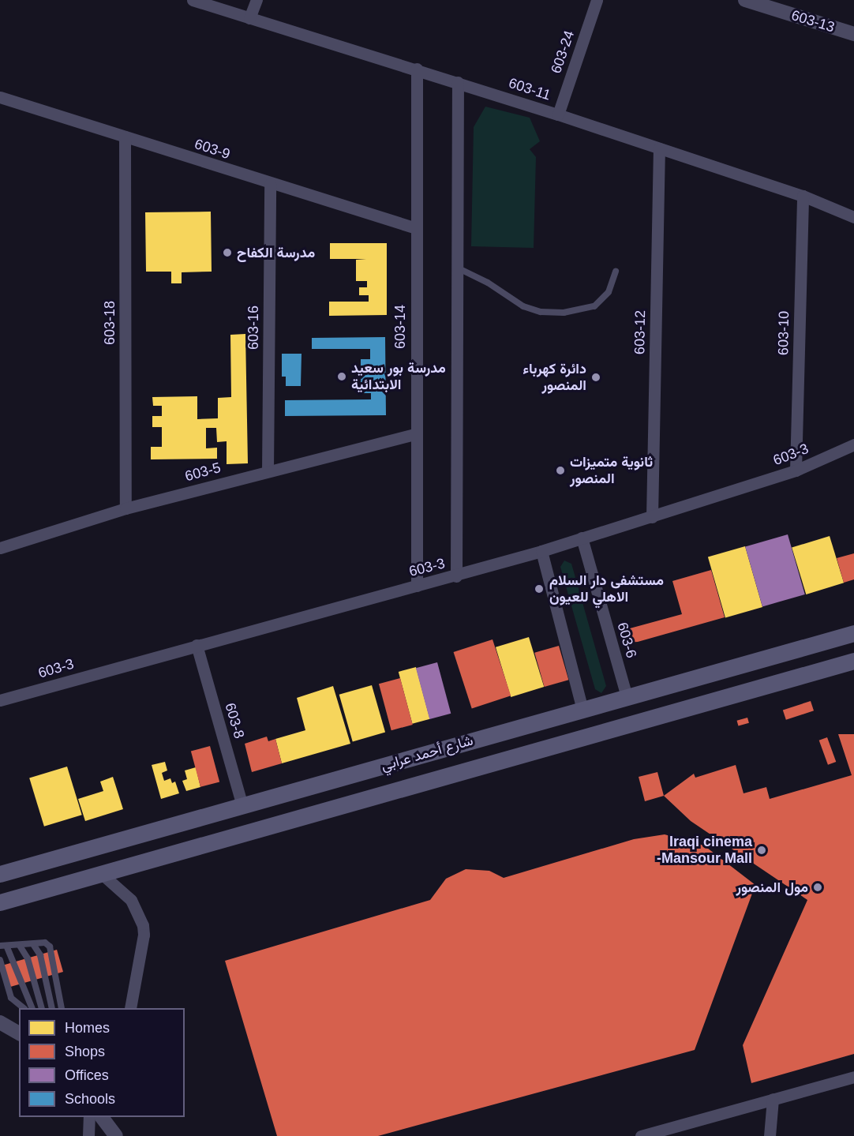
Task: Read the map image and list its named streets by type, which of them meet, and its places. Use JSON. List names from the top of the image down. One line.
{"streets":{"main road":["شارع أحمد عرابي"],"street":["603-13","603-24","603-11","603-9","603-18","603-14","603-16","603-12","603-10","603-3","603-5","603-6","603-8"]},"crossings":[["603-24","603-11"],["603-11","603-14"],["603-11","603-12"],["603-11","603-10"],["603-9","603-18"],["603-9","603-14"],["603-9","603-16"],["603-18","603-5"],["603-14","603-3"],["603-14","603-5"],["603-16","603-5"],["603-12","603-3"],["603-10","603-3"],["603-3","603-6"],["603-3","603-8"],["603-6","شارع أحمد عرابي"],["603-8","شارع أحمد عرابي"]],"places":["مدرسة الكفاح","مدرسة بور سعيد الابتدائية","دائرة كهرباء المنصور","ثانوية متميزات المنصور","مستشفى دار السلام الاهلي للعيون","Iraqi cinema -Mansour Mall","مول المنصور"],"legend":["Homes","Shops","Offices","Schools"]}
